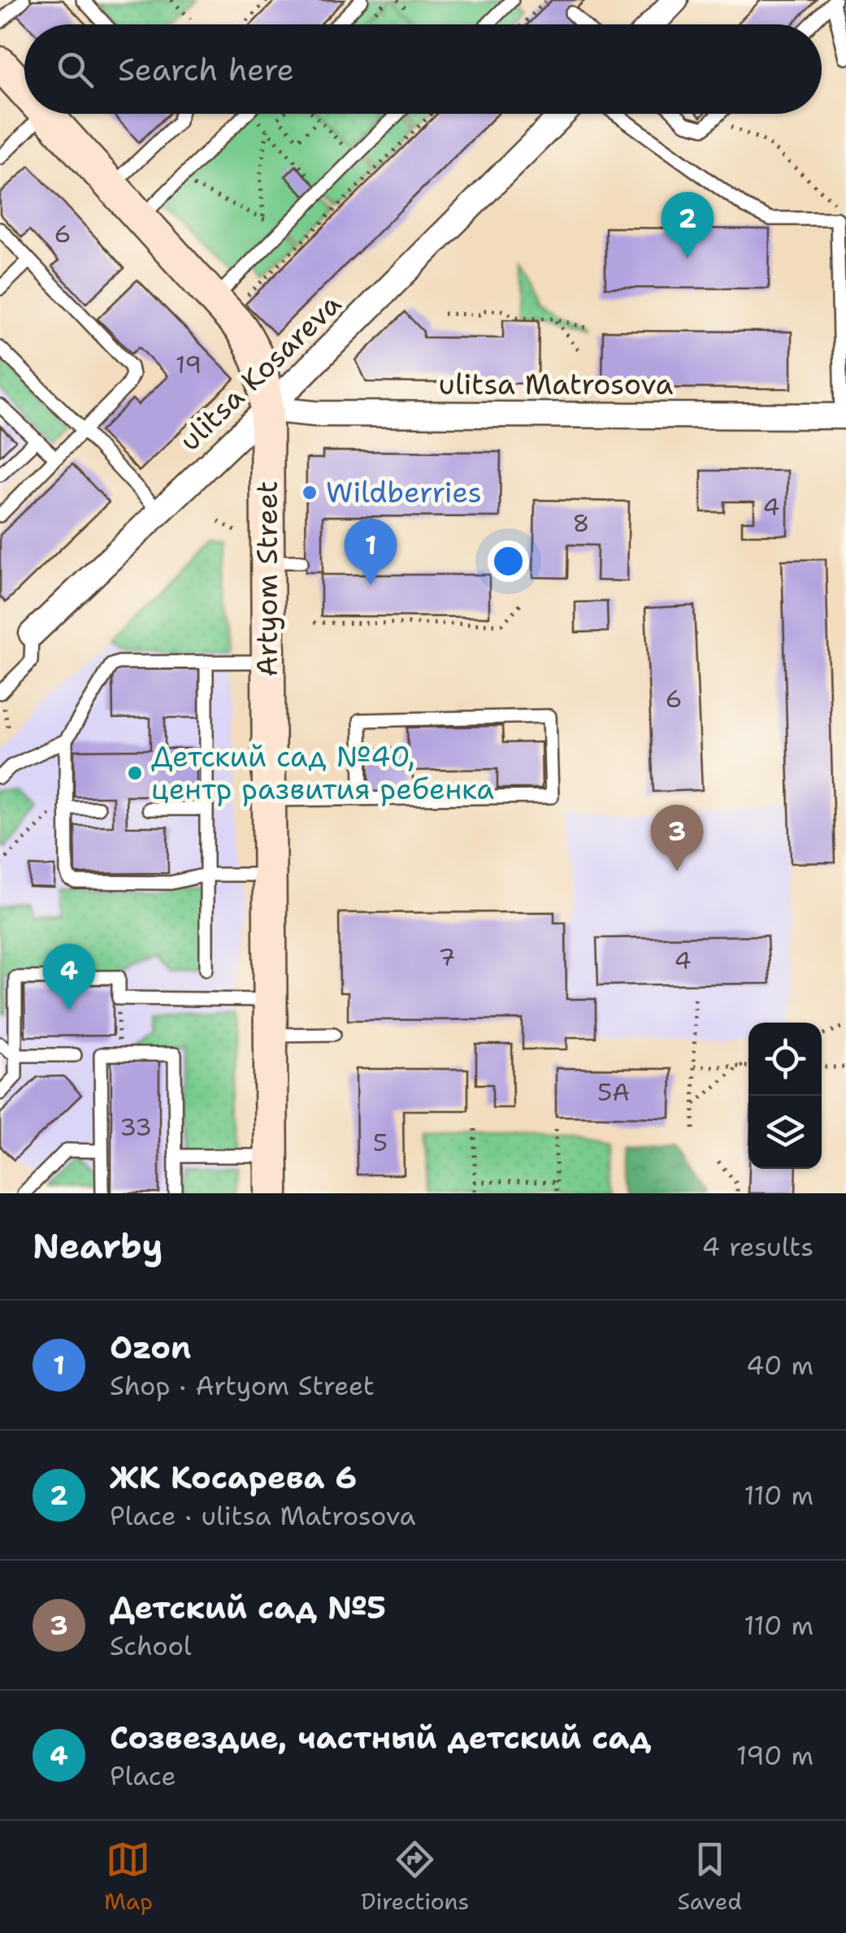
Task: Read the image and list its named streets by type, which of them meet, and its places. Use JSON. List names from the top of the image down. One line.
{"streets":{"main road":["Artyom Street"],"street":["ulitsa Kosareva","ulitsa Matrosova"]},"crossings":[["ulitsa Kosareva","ulitsa Matrosova"],["ulitsa Kosareva","Artyom Street"],["ulitsa Matrosova","Artyom Street"]],"places":["Wildberries","Детский сад №40, центр развития ребенка"],"house_numbers":["6","19","4","8","6","7","4","5А","33","5"],"page":{"search":"Search here","pins":["2","1","3","4"],"heading":["Nearby","4 results"],"list":[{"mark":"1","name":"Ozon","note":"Shop · Artyom Street","value":"40 m"},{"mark":"2","name":"ЖК Косарева 6","note":"Place · ulitsa Matrosova","value":"110 m"},{"mark":"3","name":"Детский сад №5","note":"School","value":"110 m"},{"mark":"4","name":"Созвездие, частный детский сад","note":"Place","value":"190 m"}],"nav":["Map","Directions","Saved"]}}
